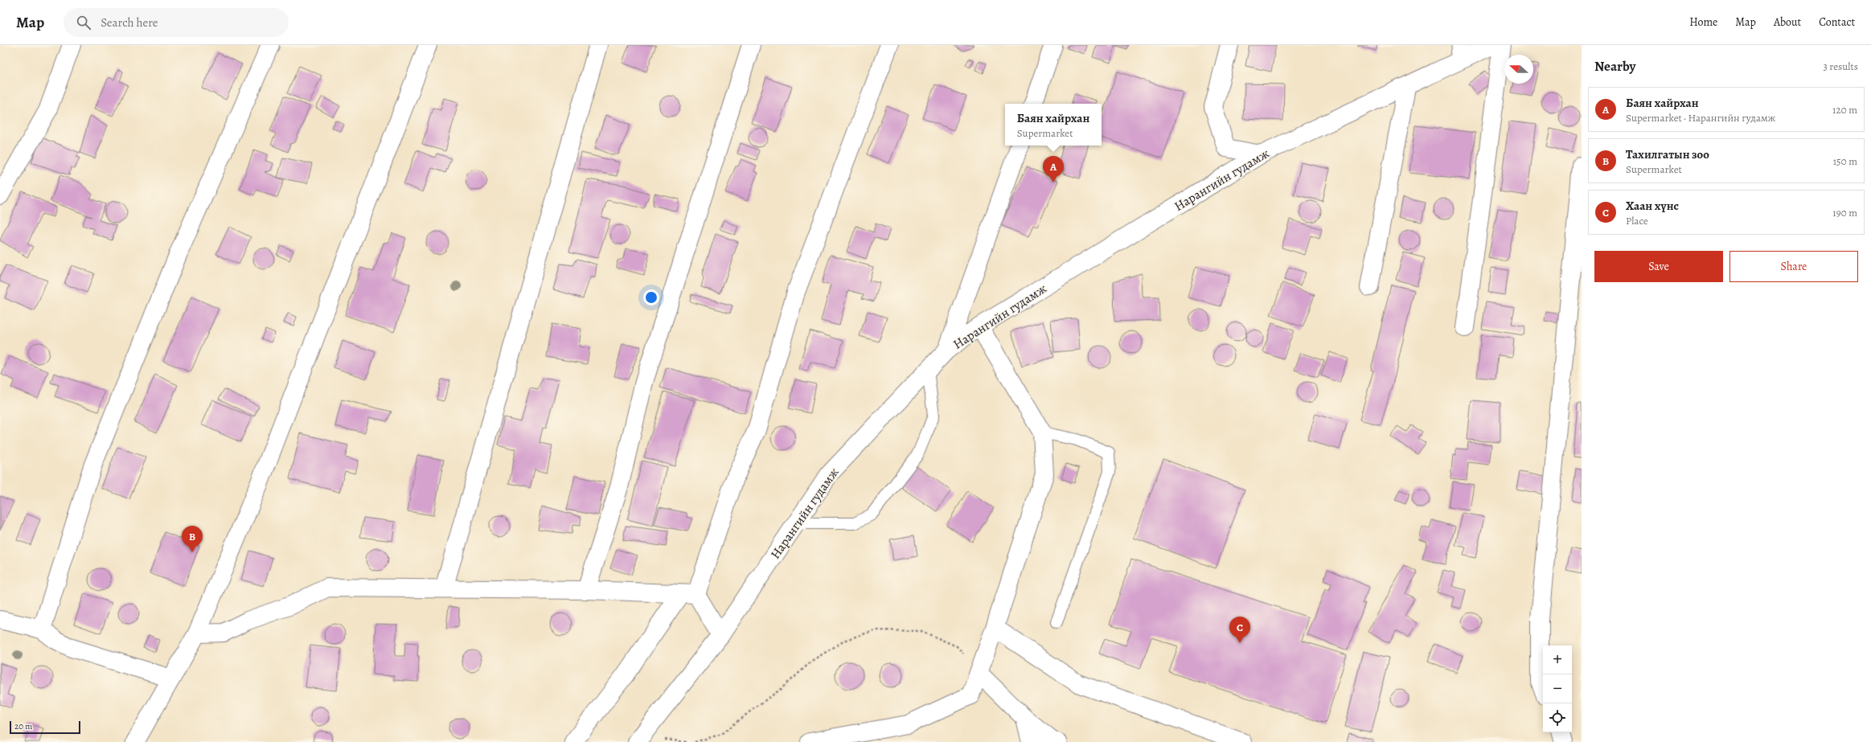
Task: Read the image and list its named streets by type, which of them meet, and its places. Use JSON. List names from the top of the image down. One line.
{"streets":{"street":["Нарангийн гудамж"]},"scale_bar":"20 m","north":"left","page":{"header":"Map","search":"Search here","nav":["Home","Map","About","Contact"],"heading":["Nearby","3 results"],"list":[{"mark":"A","name":"Баян хайрхан","note":"Supermarket · Нарангийн гудамж","value":"120 m"},{"mark":"B","name":"Тахилгатын зоо","note":"Supermarket","value":"150 m"},{"mark":"C","name":"Хаан хүнс","note":"Place","value":"190 m"}],"popup":["Баян хайрхан","Supermarket"],"pins":["A","B","C"],"buttons":["Save","Share"],"map_buttons":["+","−"],"scale":"20 m"}}
